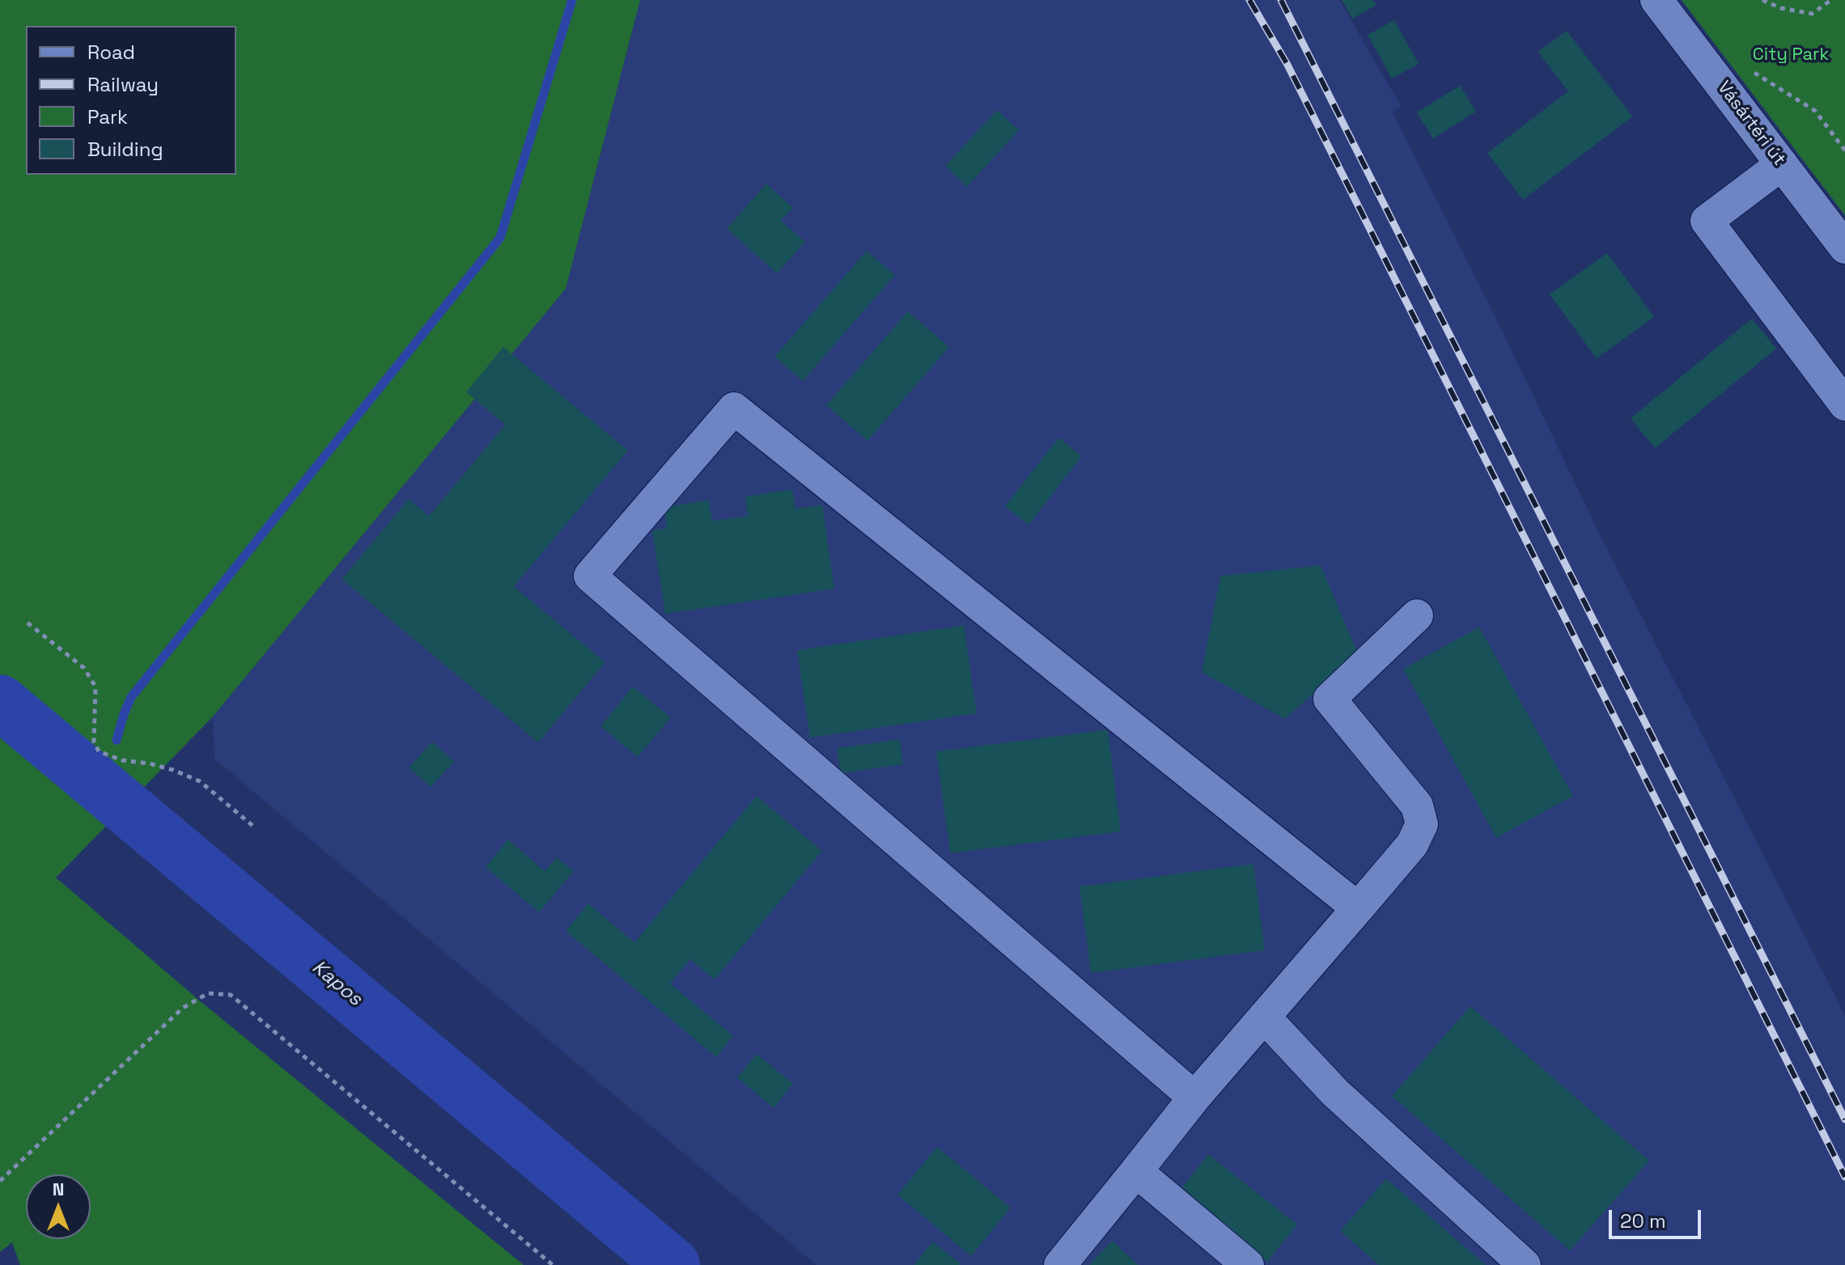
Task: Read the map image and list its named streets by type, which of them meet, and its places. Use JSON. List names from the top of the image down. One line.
{"streets":{"street":["Vásártéri út"]},"water":["Kapos"],"parks":["City Park"],"legend":["Road","Railway","Park","Building"],"scale_bar":"20 m","north":"top"}
